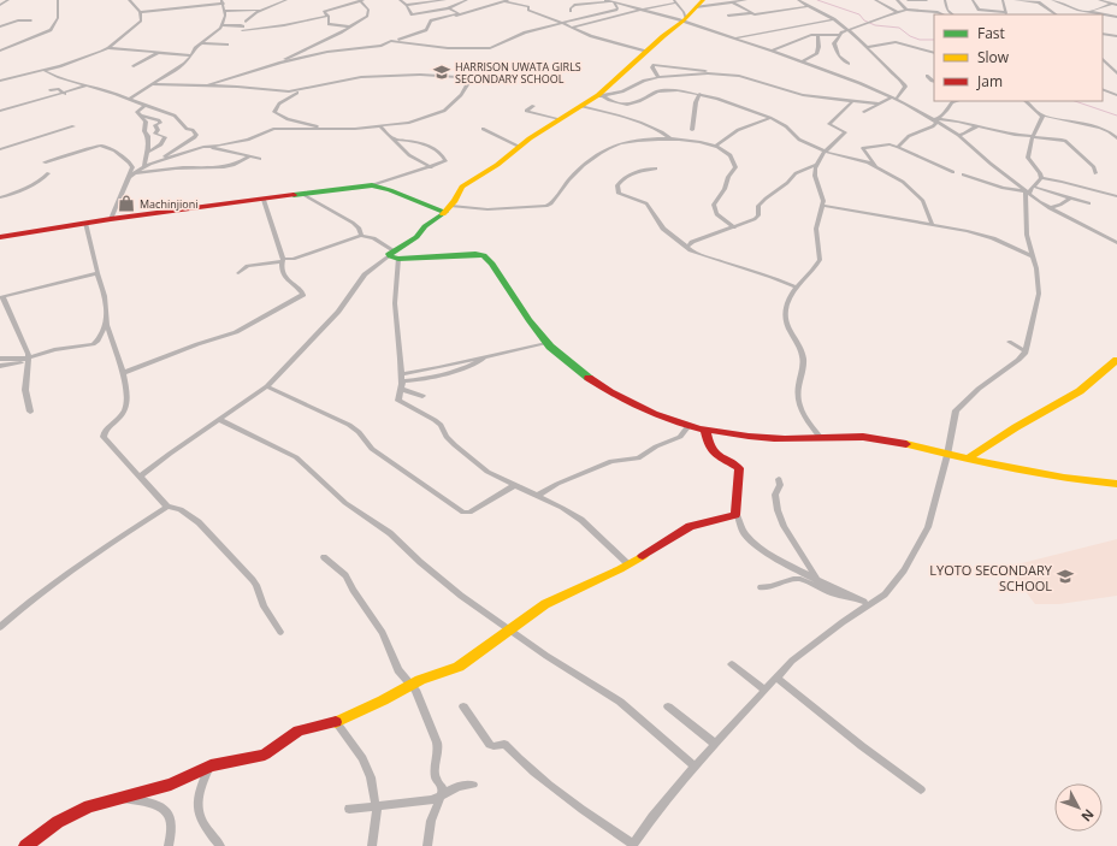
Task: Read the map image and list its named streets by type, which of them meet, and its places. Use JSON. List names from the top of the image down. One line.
{"places":{"school or university":["HARRISON UWATA GIRLS SECONDARY SCHOOL","LYOTO SECONDARY SCHOOL"],"shop":["Machinjioni"]},"legend":["Fast","Slow","Jam"],"north":"bottom right"}
